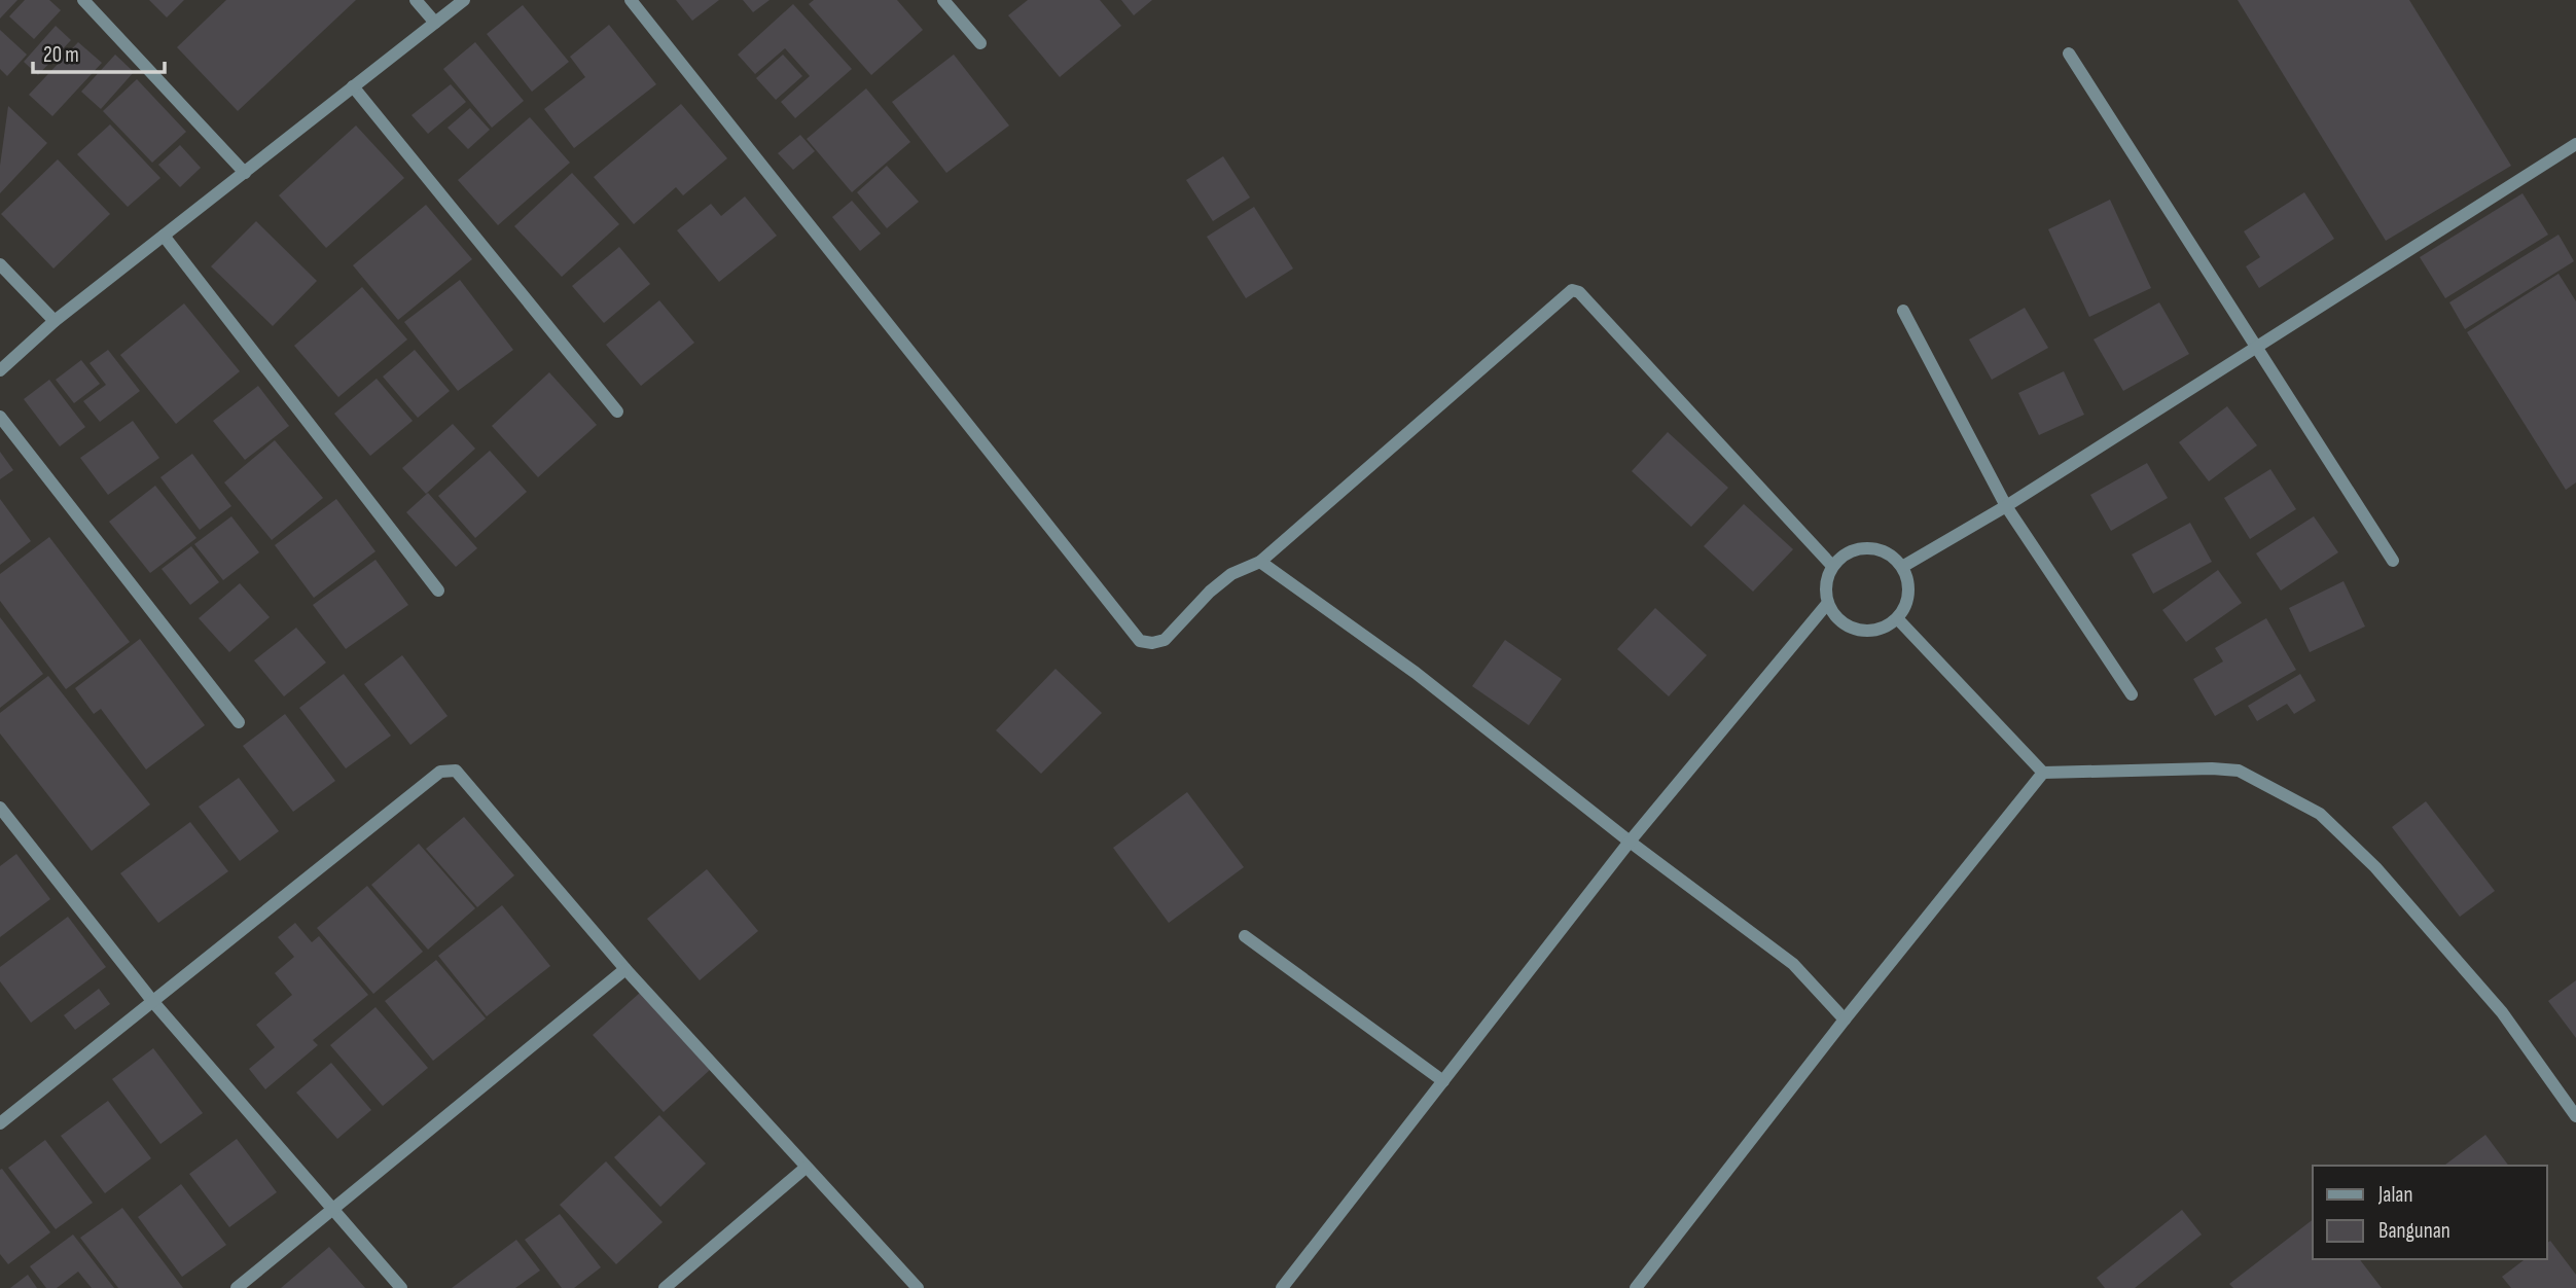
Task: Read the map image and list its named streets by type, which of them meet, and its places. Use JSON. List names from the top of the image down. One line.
{"legend":["Jalan","Bangunan"],"scale_bar":"20 m"}
